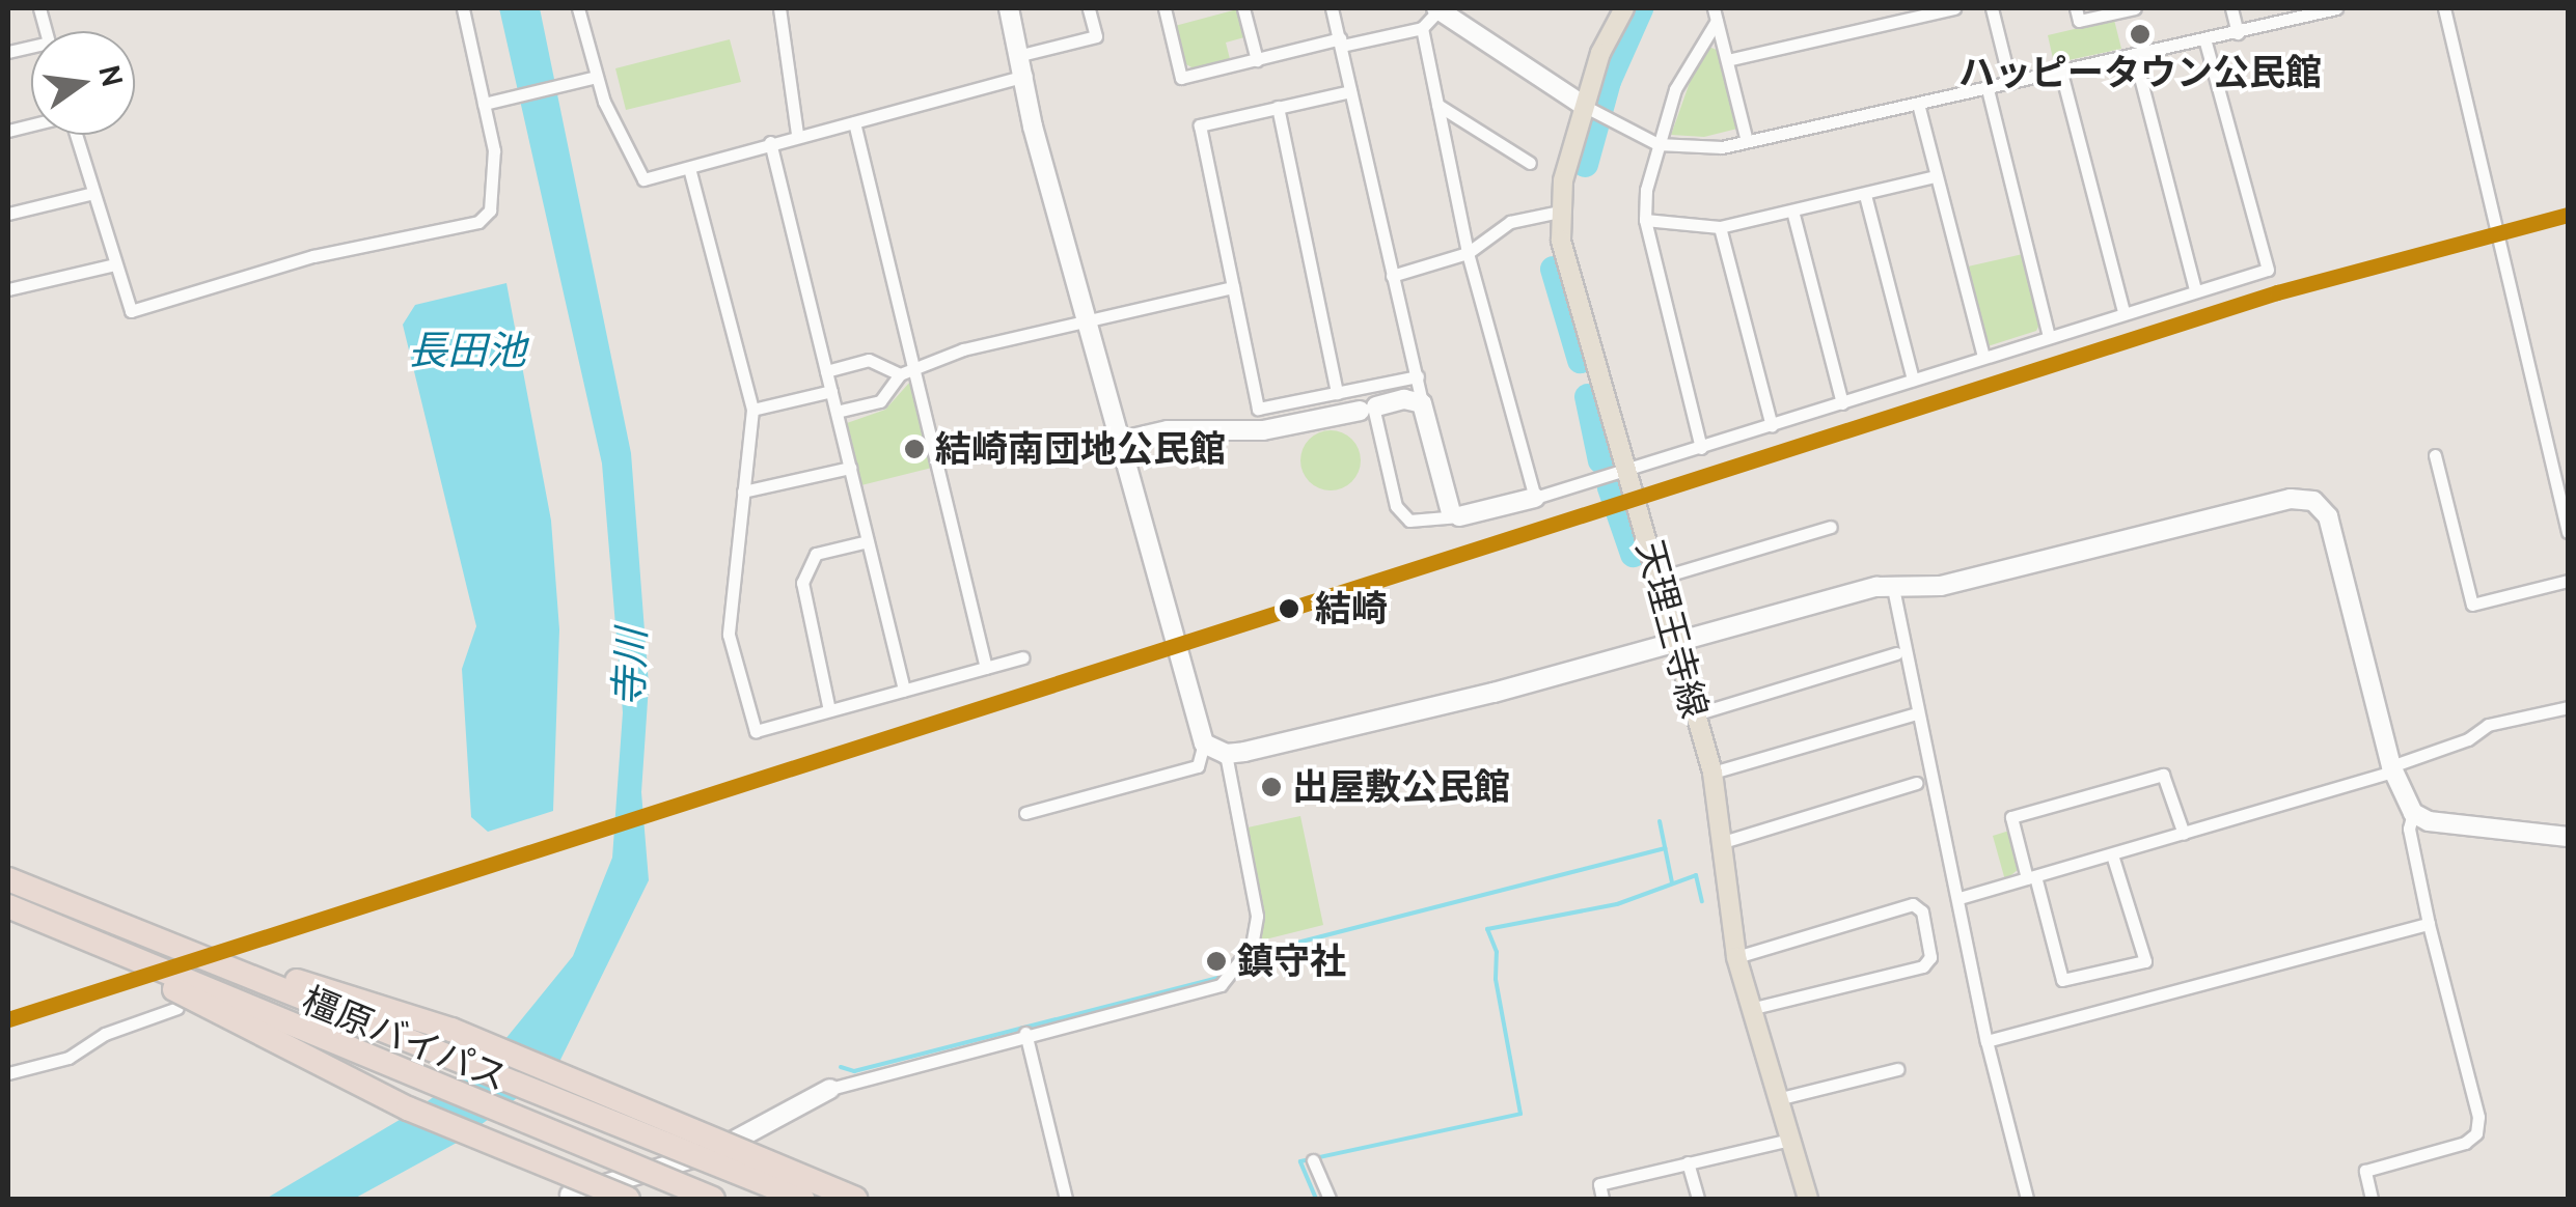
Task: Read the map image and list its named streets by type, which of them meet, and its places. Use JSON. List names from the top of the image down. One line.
{"streets":{"highway":["橿原バイパス"],"main road":["天理王寺線"]},"water":["長田池","寺川"],"places":["ハッピータウン公民館","結崎南団地公民館","結崎","出屋敷公民館","鎮守社"],"north":"right"}
